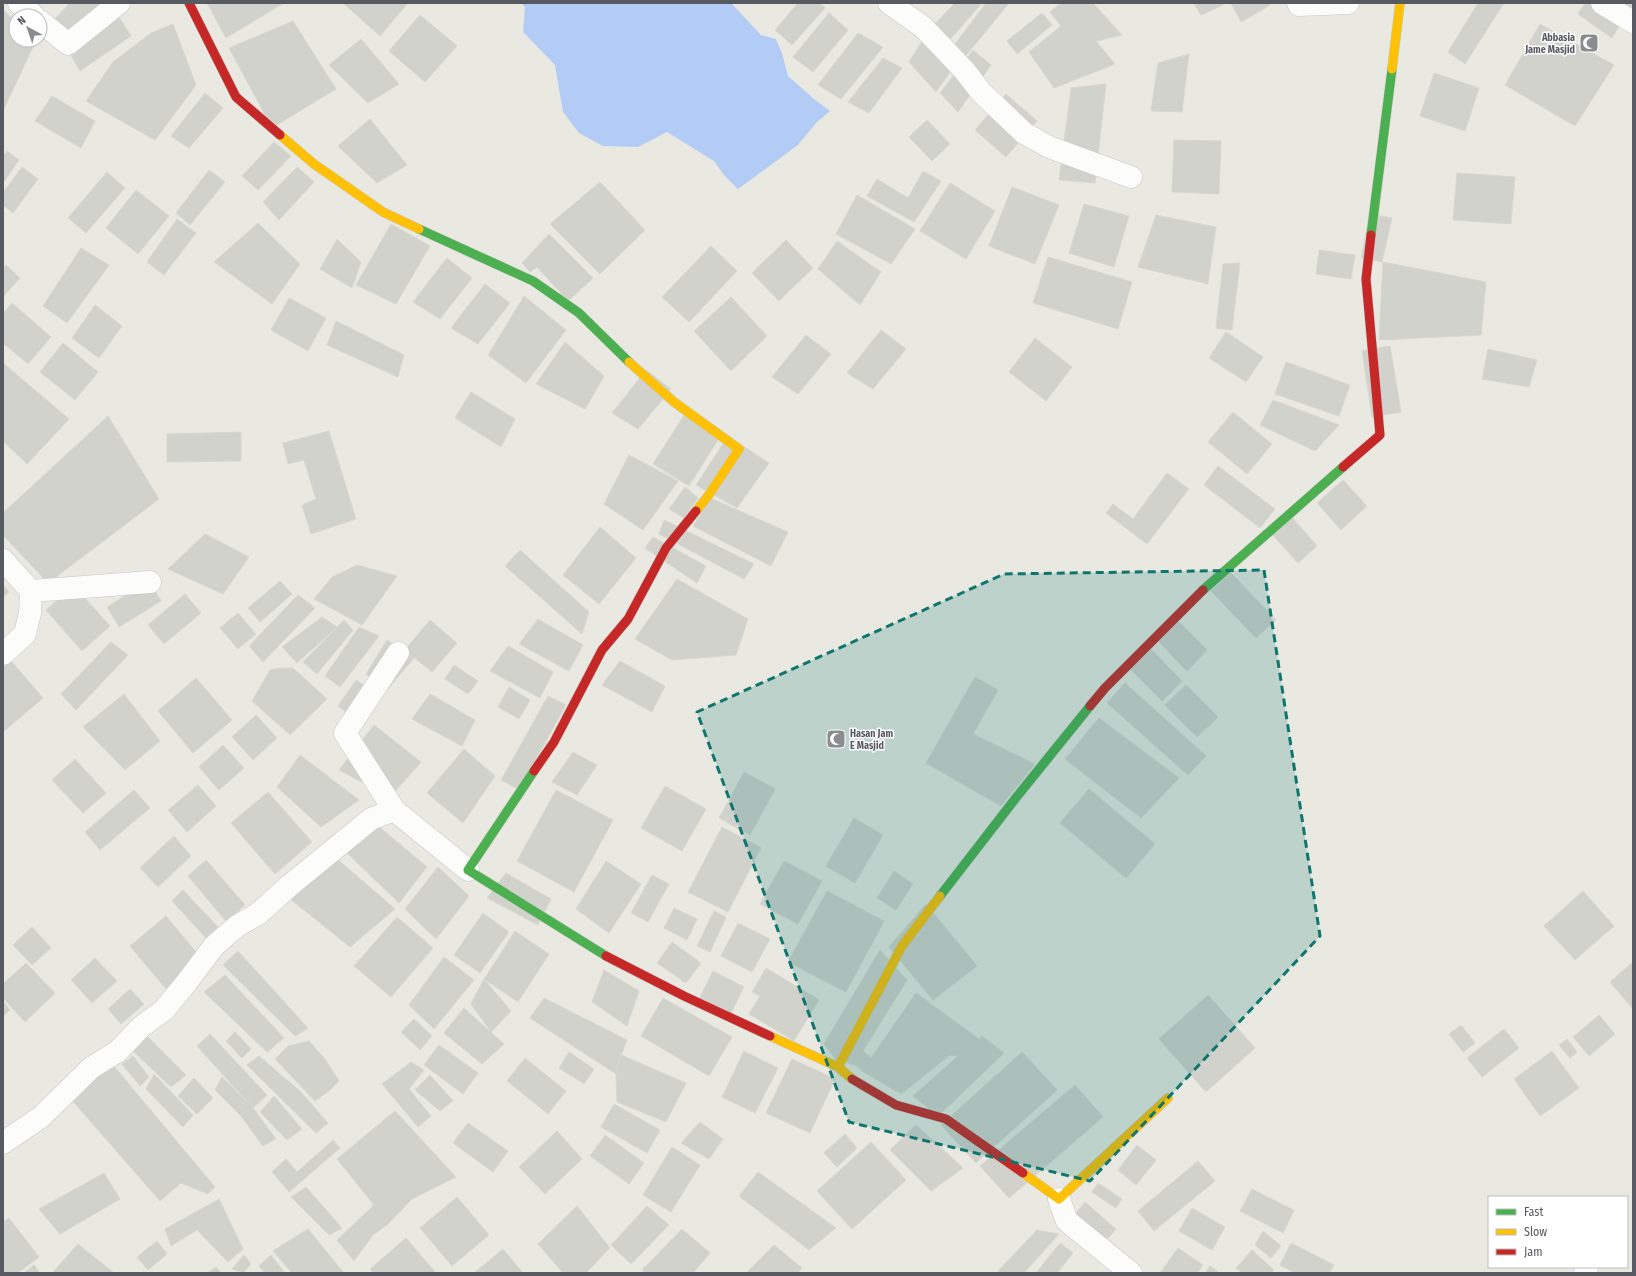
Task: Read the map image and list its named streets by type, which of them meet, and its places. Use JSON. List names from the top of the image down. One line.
{"places":{"mosque":["Abbasia Jame Masjid","Hasan Jam E Masjid"]},"legend":["Fast","Slow","Jam"],"north":"top left"}
